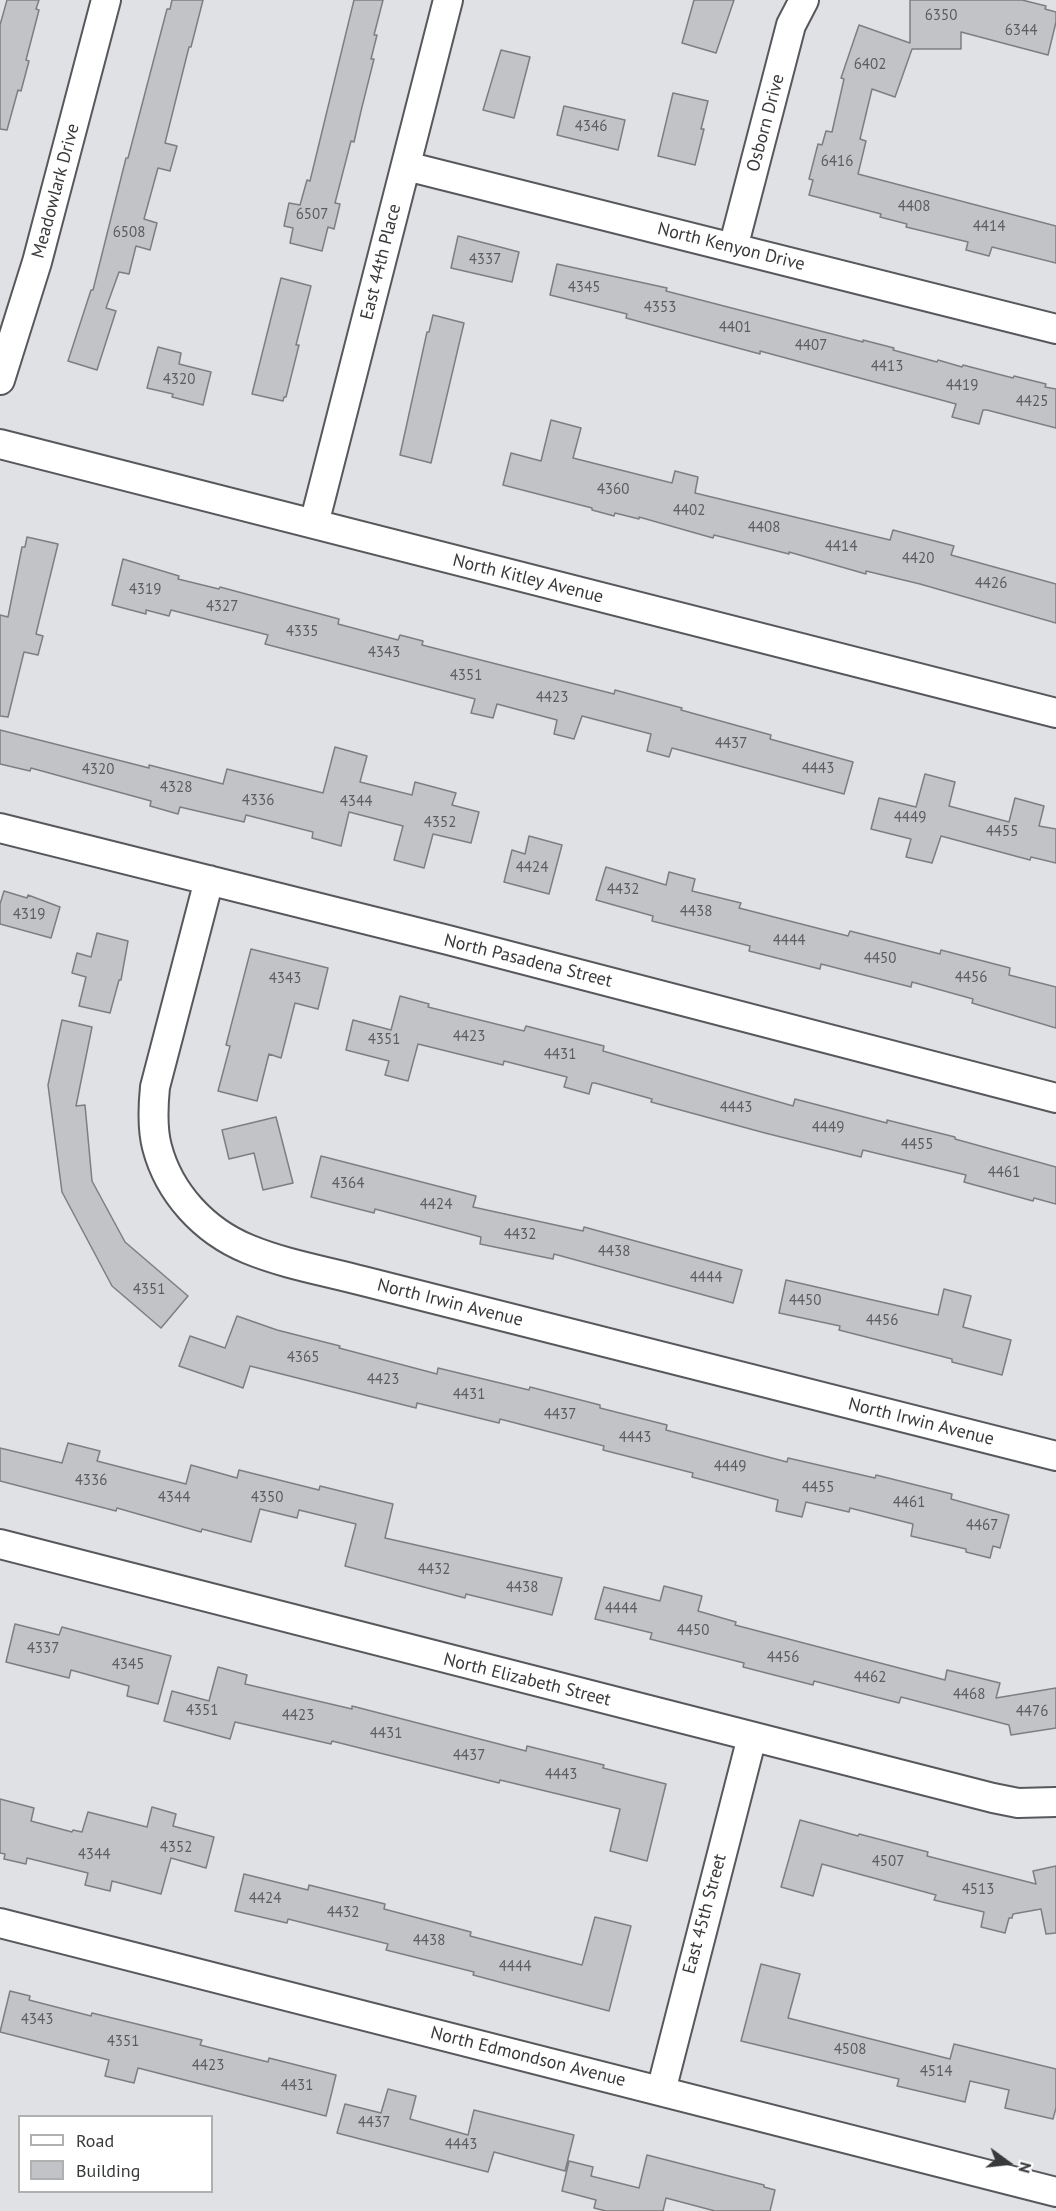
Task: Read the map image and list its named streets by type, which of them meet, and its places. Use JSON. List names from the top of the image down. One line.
{"streets":{"street":["Osborn Drive","Meadowlark Drive","North Kenyon Drive","East 44th Place","North Kitley Avenue","North Pasadena Street","North Irwin Avenue","North Elizabeth Street","East 45th Street","North Edmondson Avenue"]},"crossings":[["Osborn Drive","North Kenyon Drive"],["North Kenyon Drive","East 44th Place"],["East 44th Place","North Kitley Avenue"],["North Pasadena Street","North Irwin Avenue"],["North Elizabeth Street","East 45th Street"],["East 45th Street","North Edmondson Avenue"]],"house_numbers":["6350","6344","6402","4346","6416","4408","6507","4414","6508","4337","4345","4353","4401","4407","4413","4320","4419","4425","4360","4402","4408","4414","4420","4426","4319","4327","4335","4343","4351","4423","4437","4443","4320","4328","4336","4344","4449","4352","4455","4424","4432","4438","4319","4444","4450","4456","4343","4423","4351","4431","4443","4449","4455","4461","4364","4424","4432","4438","4444","4351","4450","4456","4365","4423","4431","4437","4443","4449","4336","4455","4344","4350","4461","4467","4432","4438","4444","4450","4337","4456","4345","4462","4468","4351","4476","4423","4431","4437","4443","4352","4344","4507","4513","4424","4432","4438","4444","4343","4351","4508","4423","4514","4431","4437","4443"],"legend":["Road","Building"],"north":"right"}
